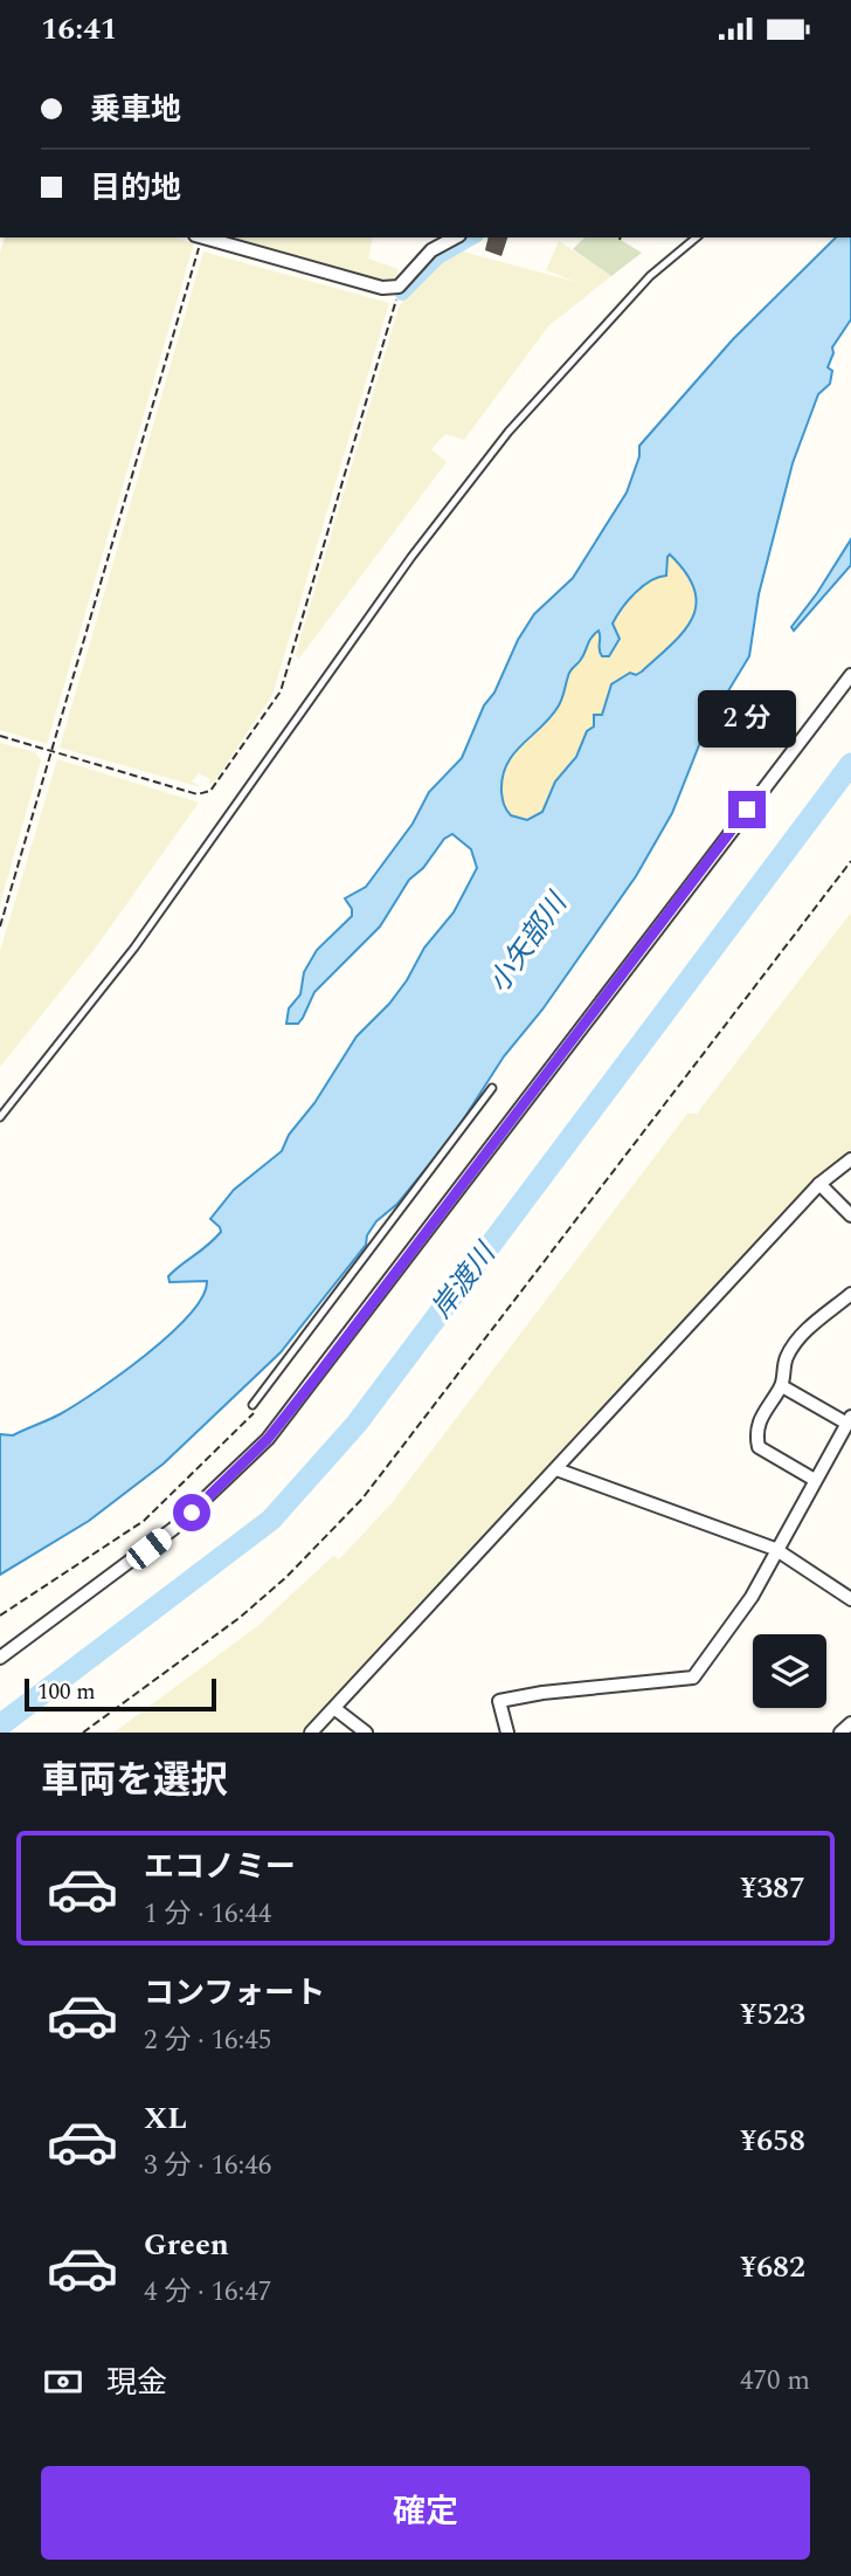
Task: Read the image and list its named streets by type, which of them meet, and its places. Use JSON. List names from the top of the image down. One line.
{"water":["小矢部川","岸渡川"],"scale_bar":"100 m","page":{"status":"16:41","banner":["乗車地","目的地"],"bubble":"2 分","scale":"100 m","heading":"車両を選択","list":[{"name":"エコノミー","note":"1 分 · 16:44","value":"¥387"},{"name":"コンフォート","note":"2 分 · 16:45","value":"¥523"},{"name":"XL","note":"3 分 · 16:46","value":"¥658"},{"name":"Green","note":"4 分 · 16:47","value":"¥682"}],"pay":["現金","470 m"],"buttons":"確定"}}
